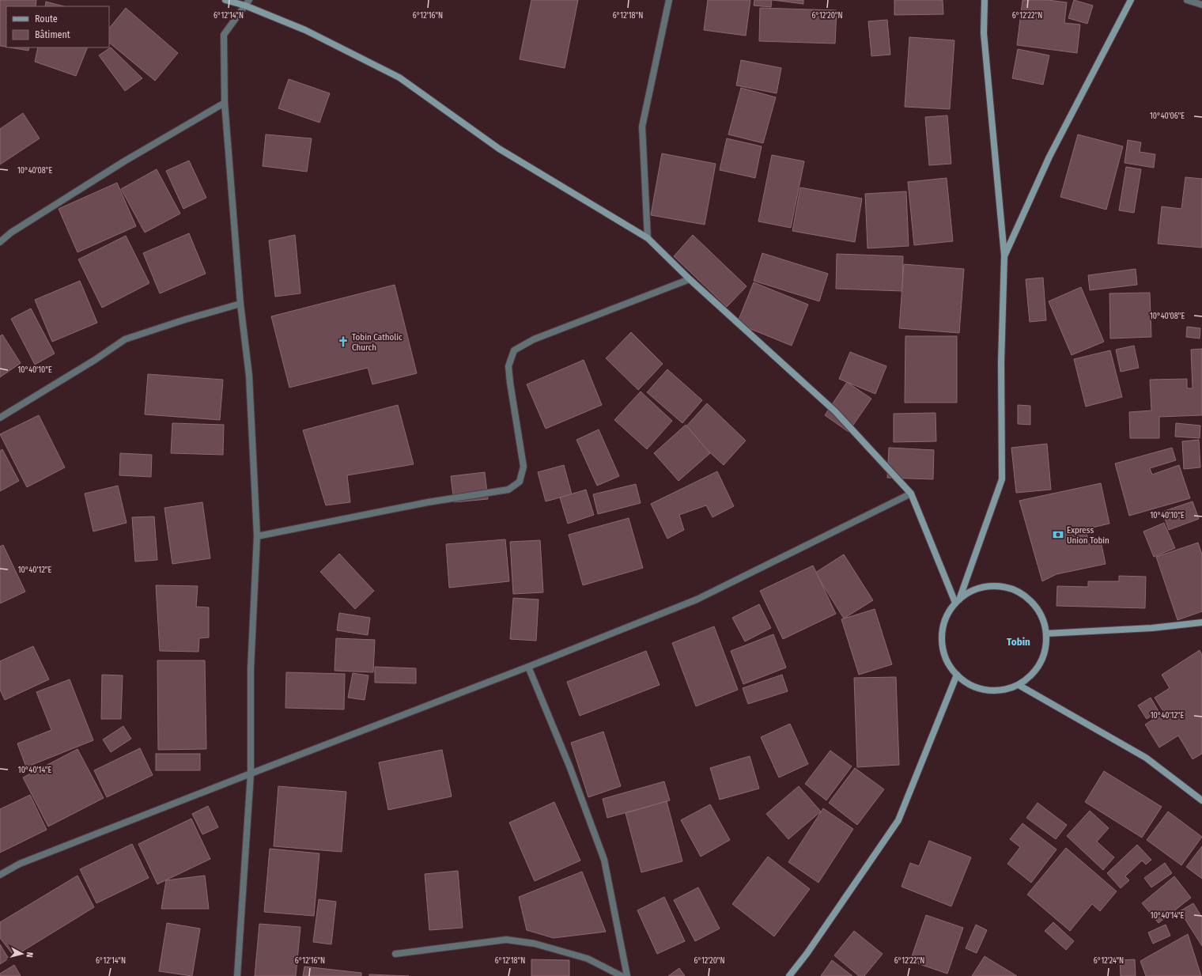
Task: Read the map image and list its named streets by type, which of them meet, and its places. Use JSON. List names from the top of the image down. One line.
{"districts":["Tobin"],"places":{"church":["Tobin Catholic Church"],"bank":["Express Union Tobin"]},"legend":["Route","Bâtiment"],"north":"right","coordinates":["6°12'14\"N","6°12'16\"N","6°12'18\"N","6°12'20\"N","6°12'22\"N","10°40'06\"E","10°40'08\"E","10°40'10\"E","10°40'12\"E","10°40'14\"E","6°12'24\"N"]}
